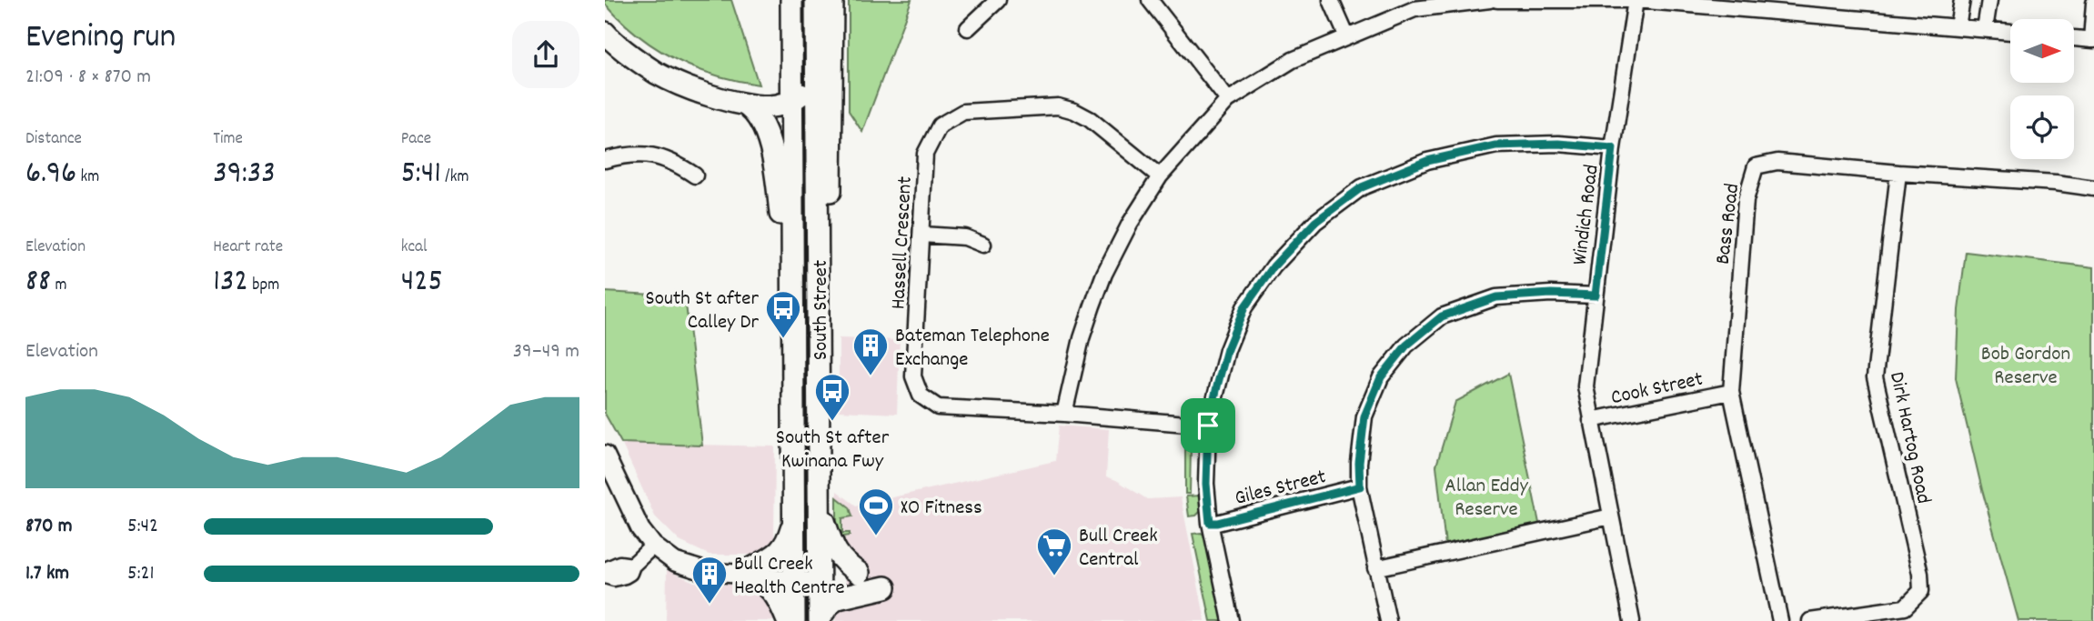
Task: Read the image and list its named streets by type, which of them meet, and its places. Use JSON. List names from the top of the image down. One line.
{"streets":{"highway":["South Street"],"street":["Windich Road","Bass Road","Hassell Crescent","Cook Street","Dirk Hartog Road","Giles Street"]},"crossings":[["Windich Road","Cook Street"],["Bass Road","Cook Street"],["Bass Road","Dirk Hartog Road"]],"parks":["Bob Gordon Reserve","Allan Eddy Reserve"],"places":{"bus stop":["South St after Calley Dr","South St after Kwinana Fwy"],"building":["Bateman Telephone Exchange","Bull Creek Health Centre"],"sports":["XO Fitness"],"supermarket":["Bull Creek Central"]},"north":"right","page":{"heading":["Evening run","21:09 · 8 × 870 m"],"stats":[["Distance","6.96 km"],["Time","39:33"],["Pace","5:41 /km"],["Elevation","88 m"],["Heart rate","132 bpm"],["kcal","425"]],"chart":["Elevation","39–49 m"],"list":[{"name":"870 m","note":"5:42"},{"name":"1.7 km","note":"5:21"}]}}
